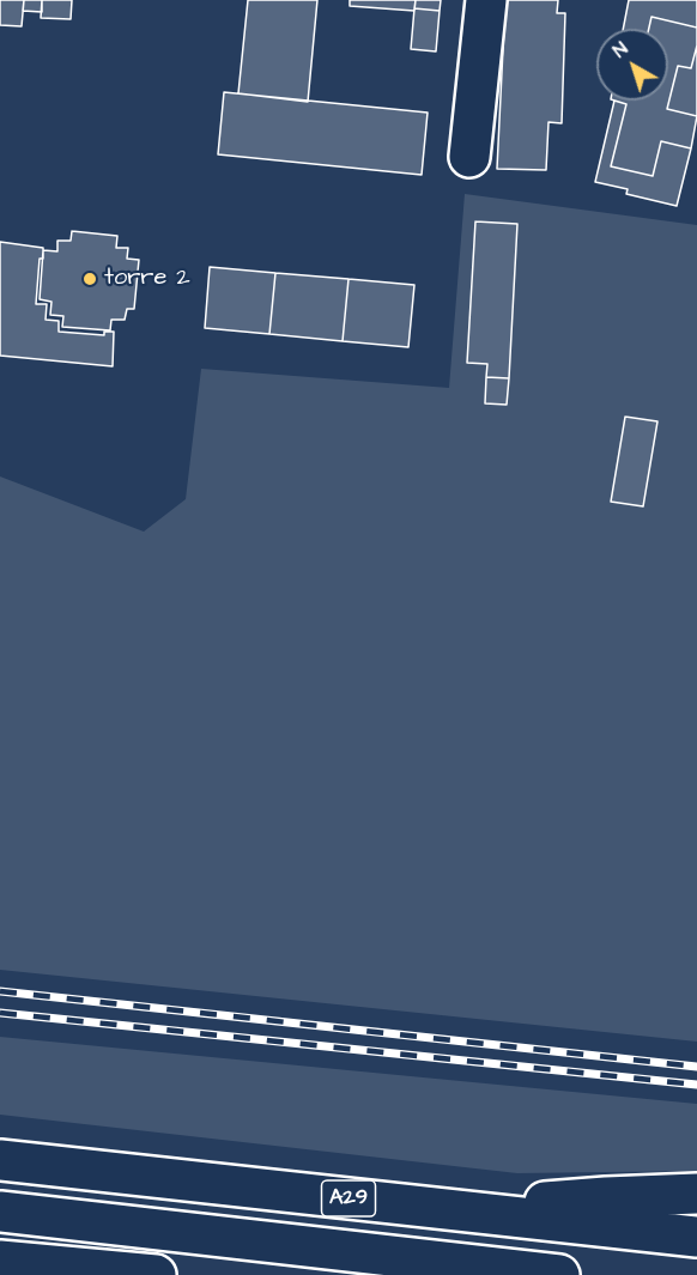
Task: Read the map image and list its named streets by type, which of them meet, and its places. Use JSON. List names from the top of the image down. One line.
{"streets":{"main road":["A29"]},"places":["torre 2"],"north":"top left"}
